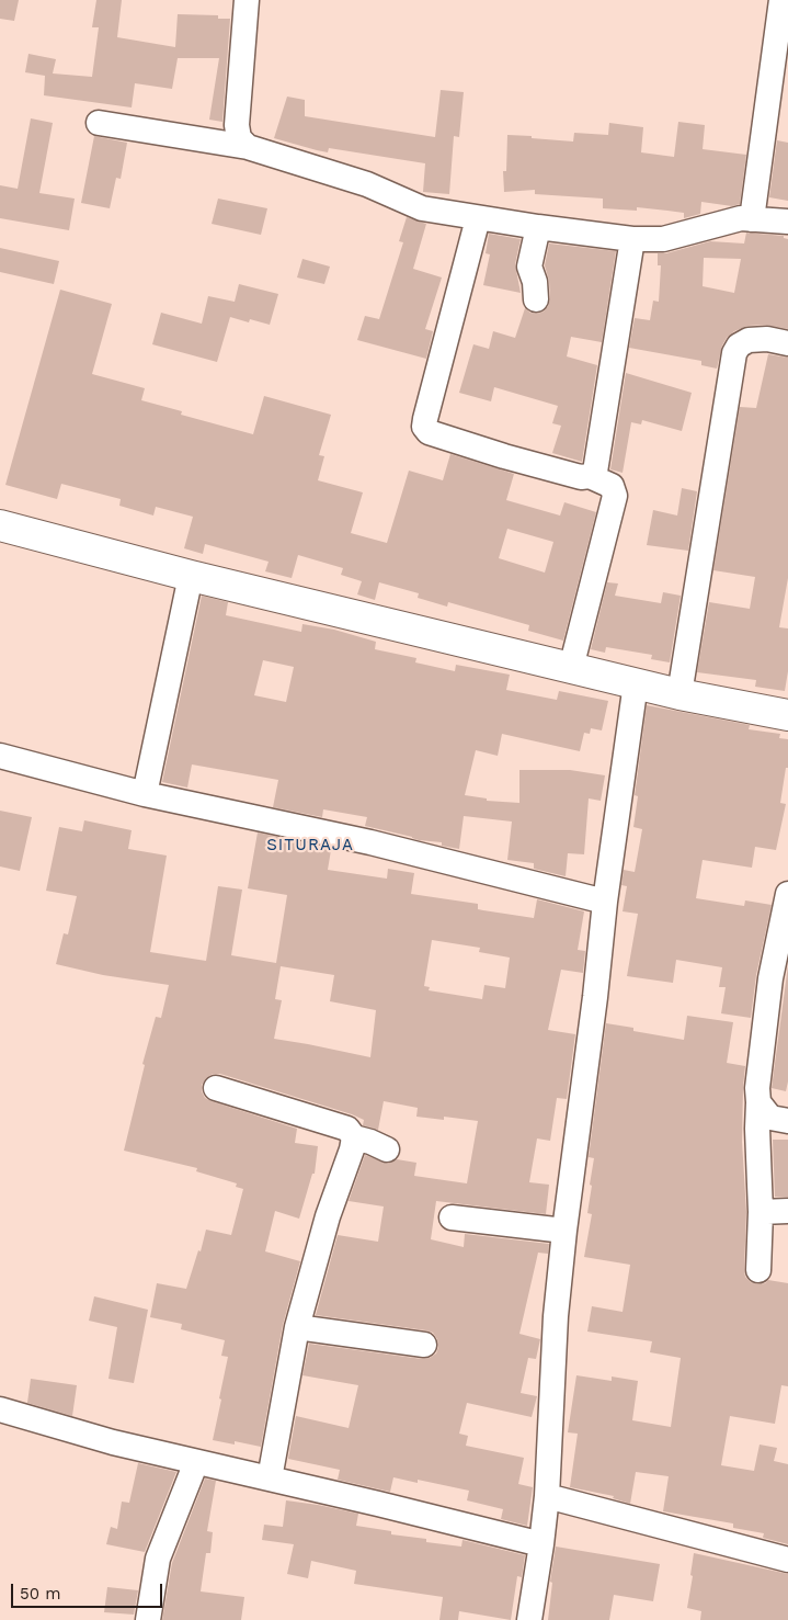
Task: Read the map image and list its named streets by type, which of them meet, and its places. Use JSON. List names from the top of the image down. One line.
{"districts":["SITURAJA"],"scale_bar":"50 m"}
